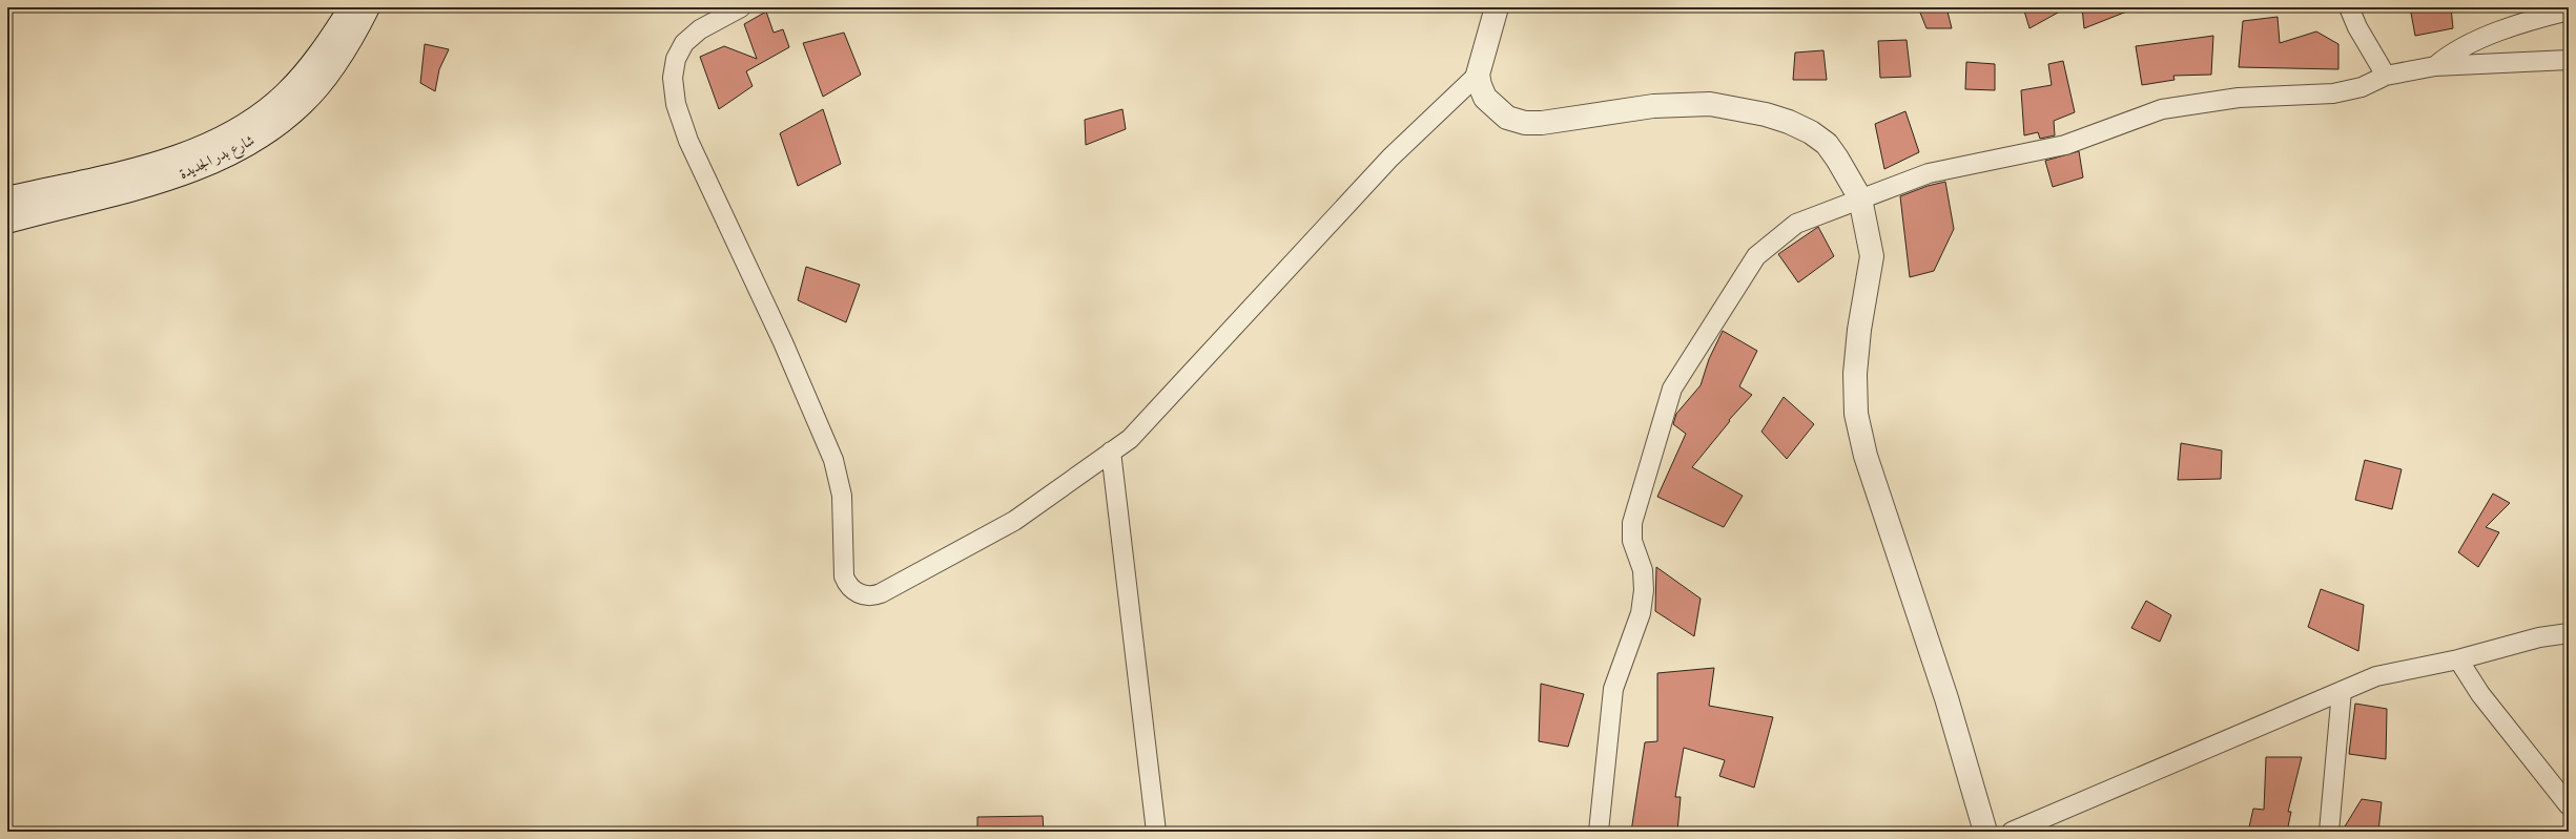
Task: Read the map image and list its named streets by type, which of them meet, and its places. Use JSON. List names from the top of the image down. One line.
{"streets":{"street":["شارع بدر الجديدة"]}}
